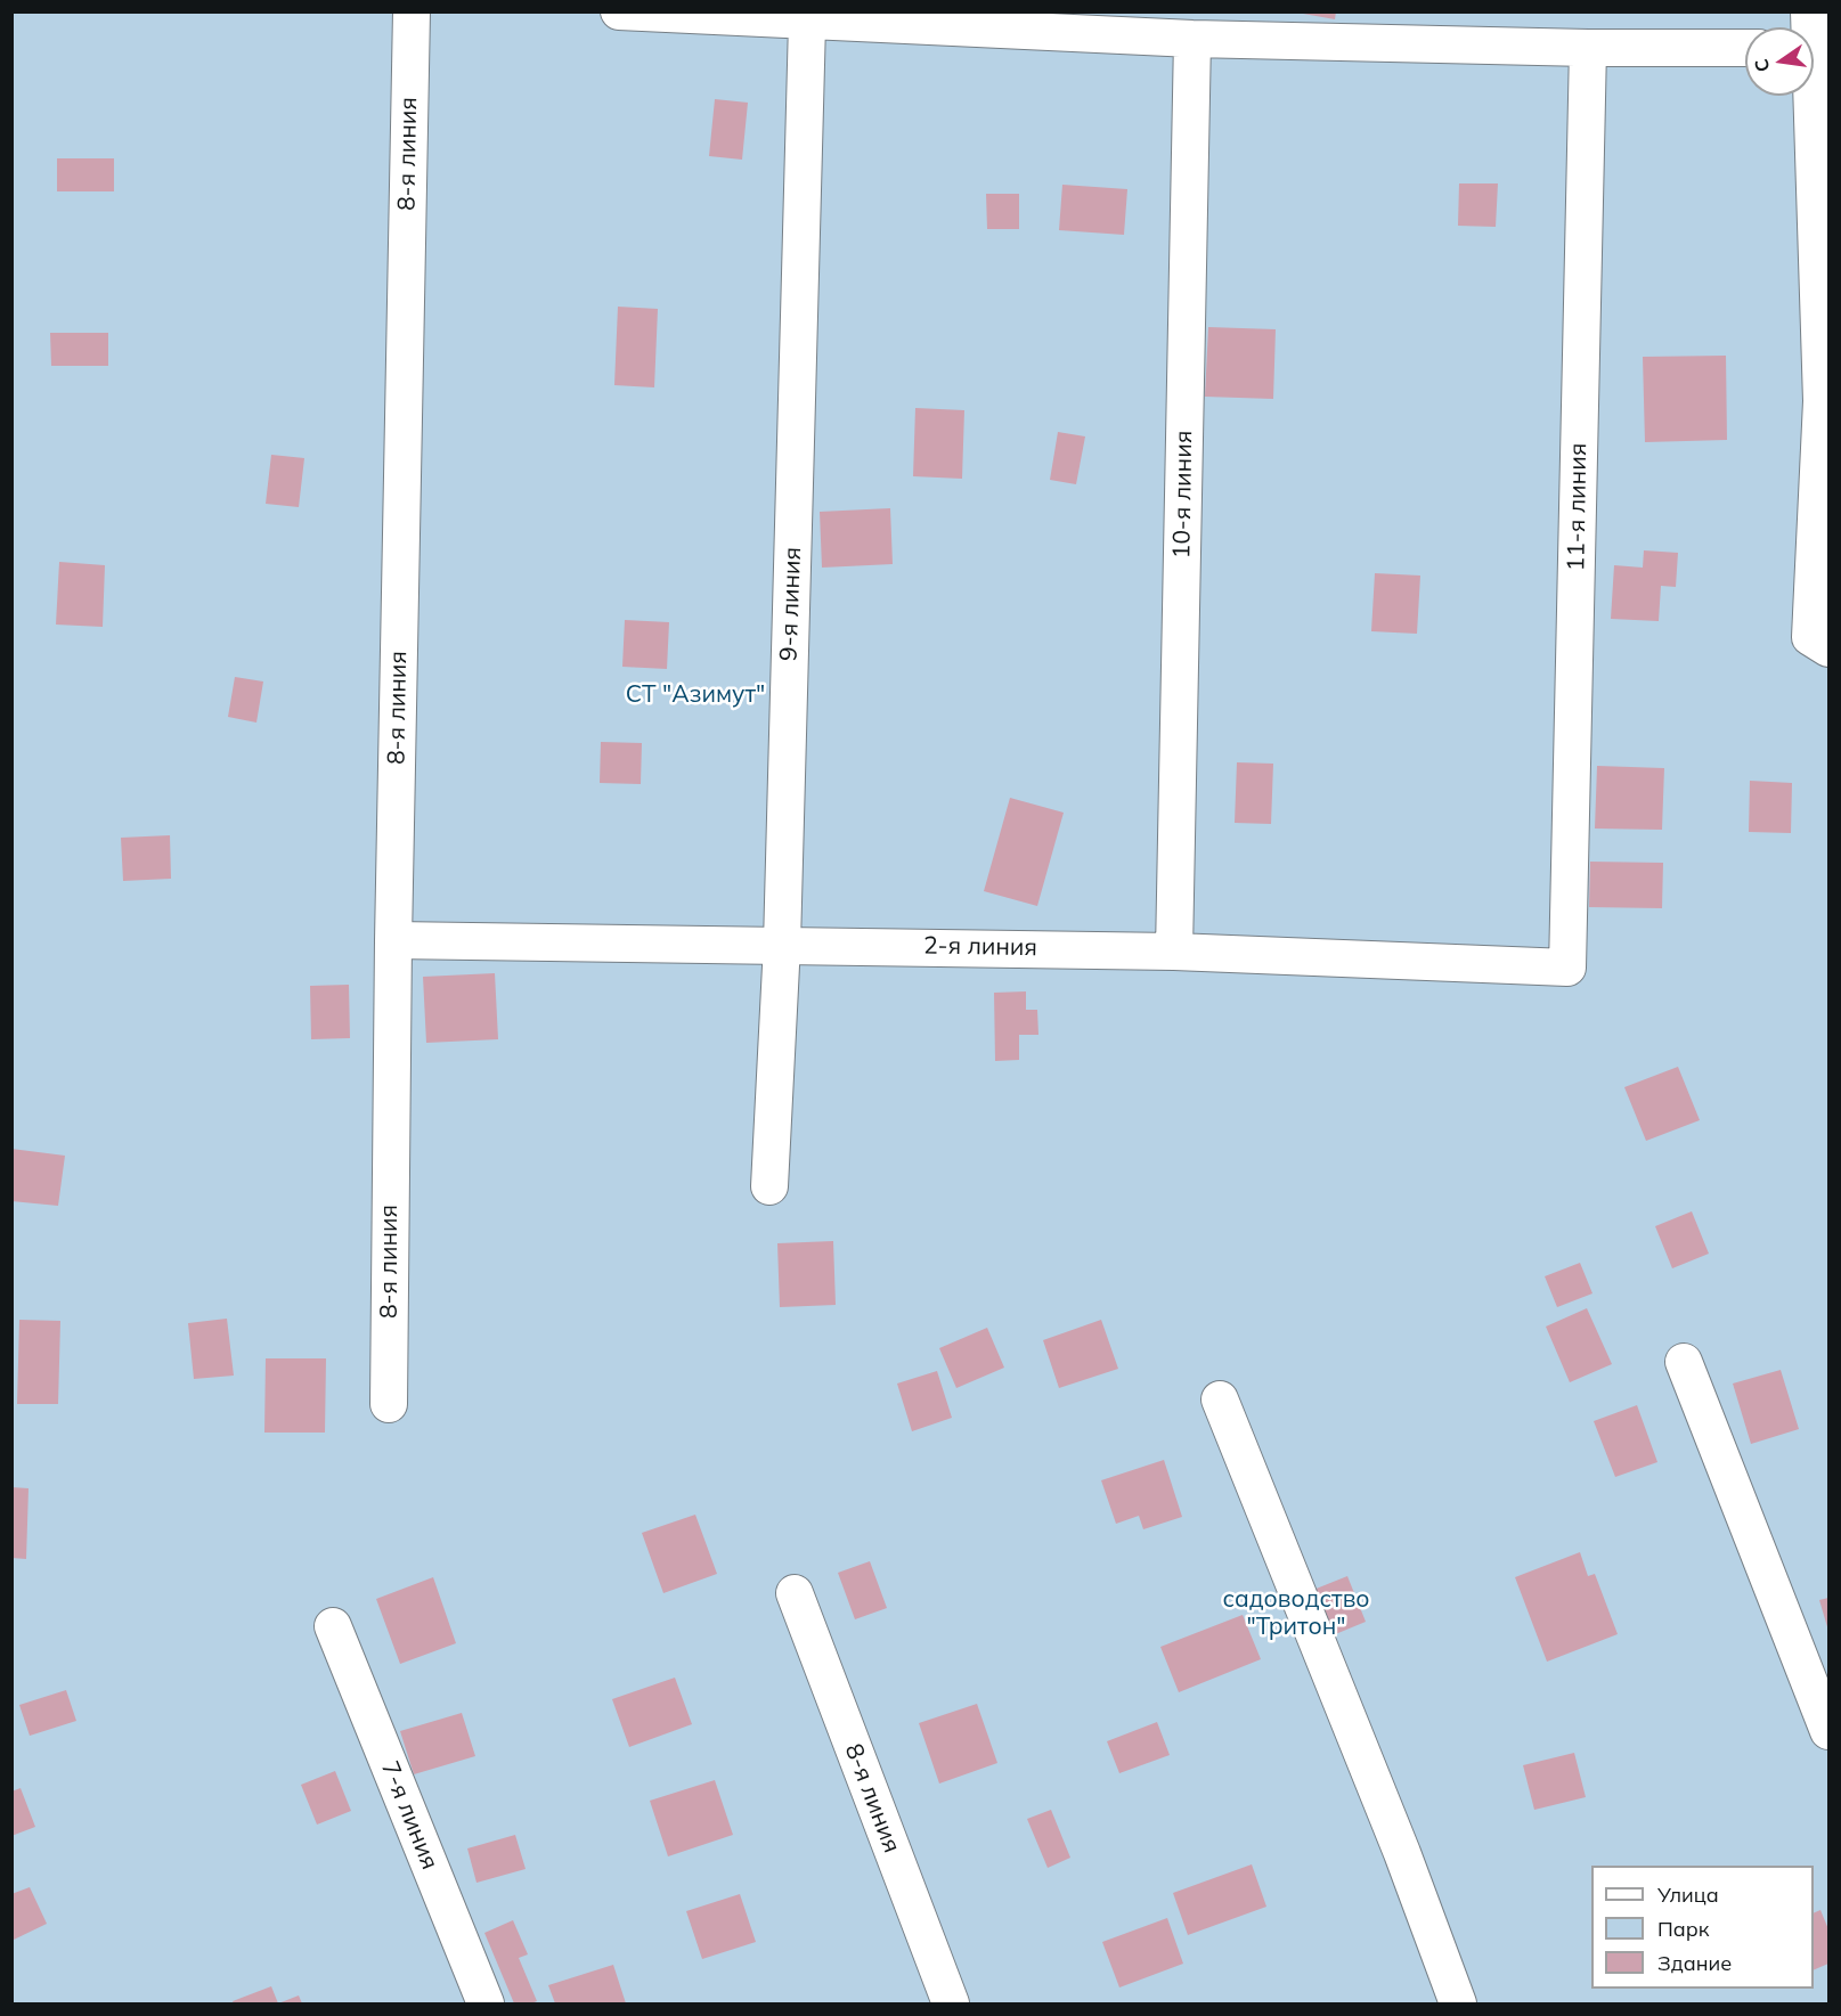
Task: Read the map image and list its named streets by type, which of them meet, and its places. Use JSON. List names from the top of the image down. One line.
{"streets":{"street":["8-я линия","10-я линия","11-я линия","9-я линия","2-я линия","7-я линия"]},"crossings":[["8-я линия","2-я линия"],["10-я линия","2-я линия"],["11-я линия","2-я линия"],["9-я линия","2-я линия"]],"parks":["СТ \"Азимут\"","садоводство \"Тритон\""],"legend":["Улица","Парк","Здание"],"north":"left"}
